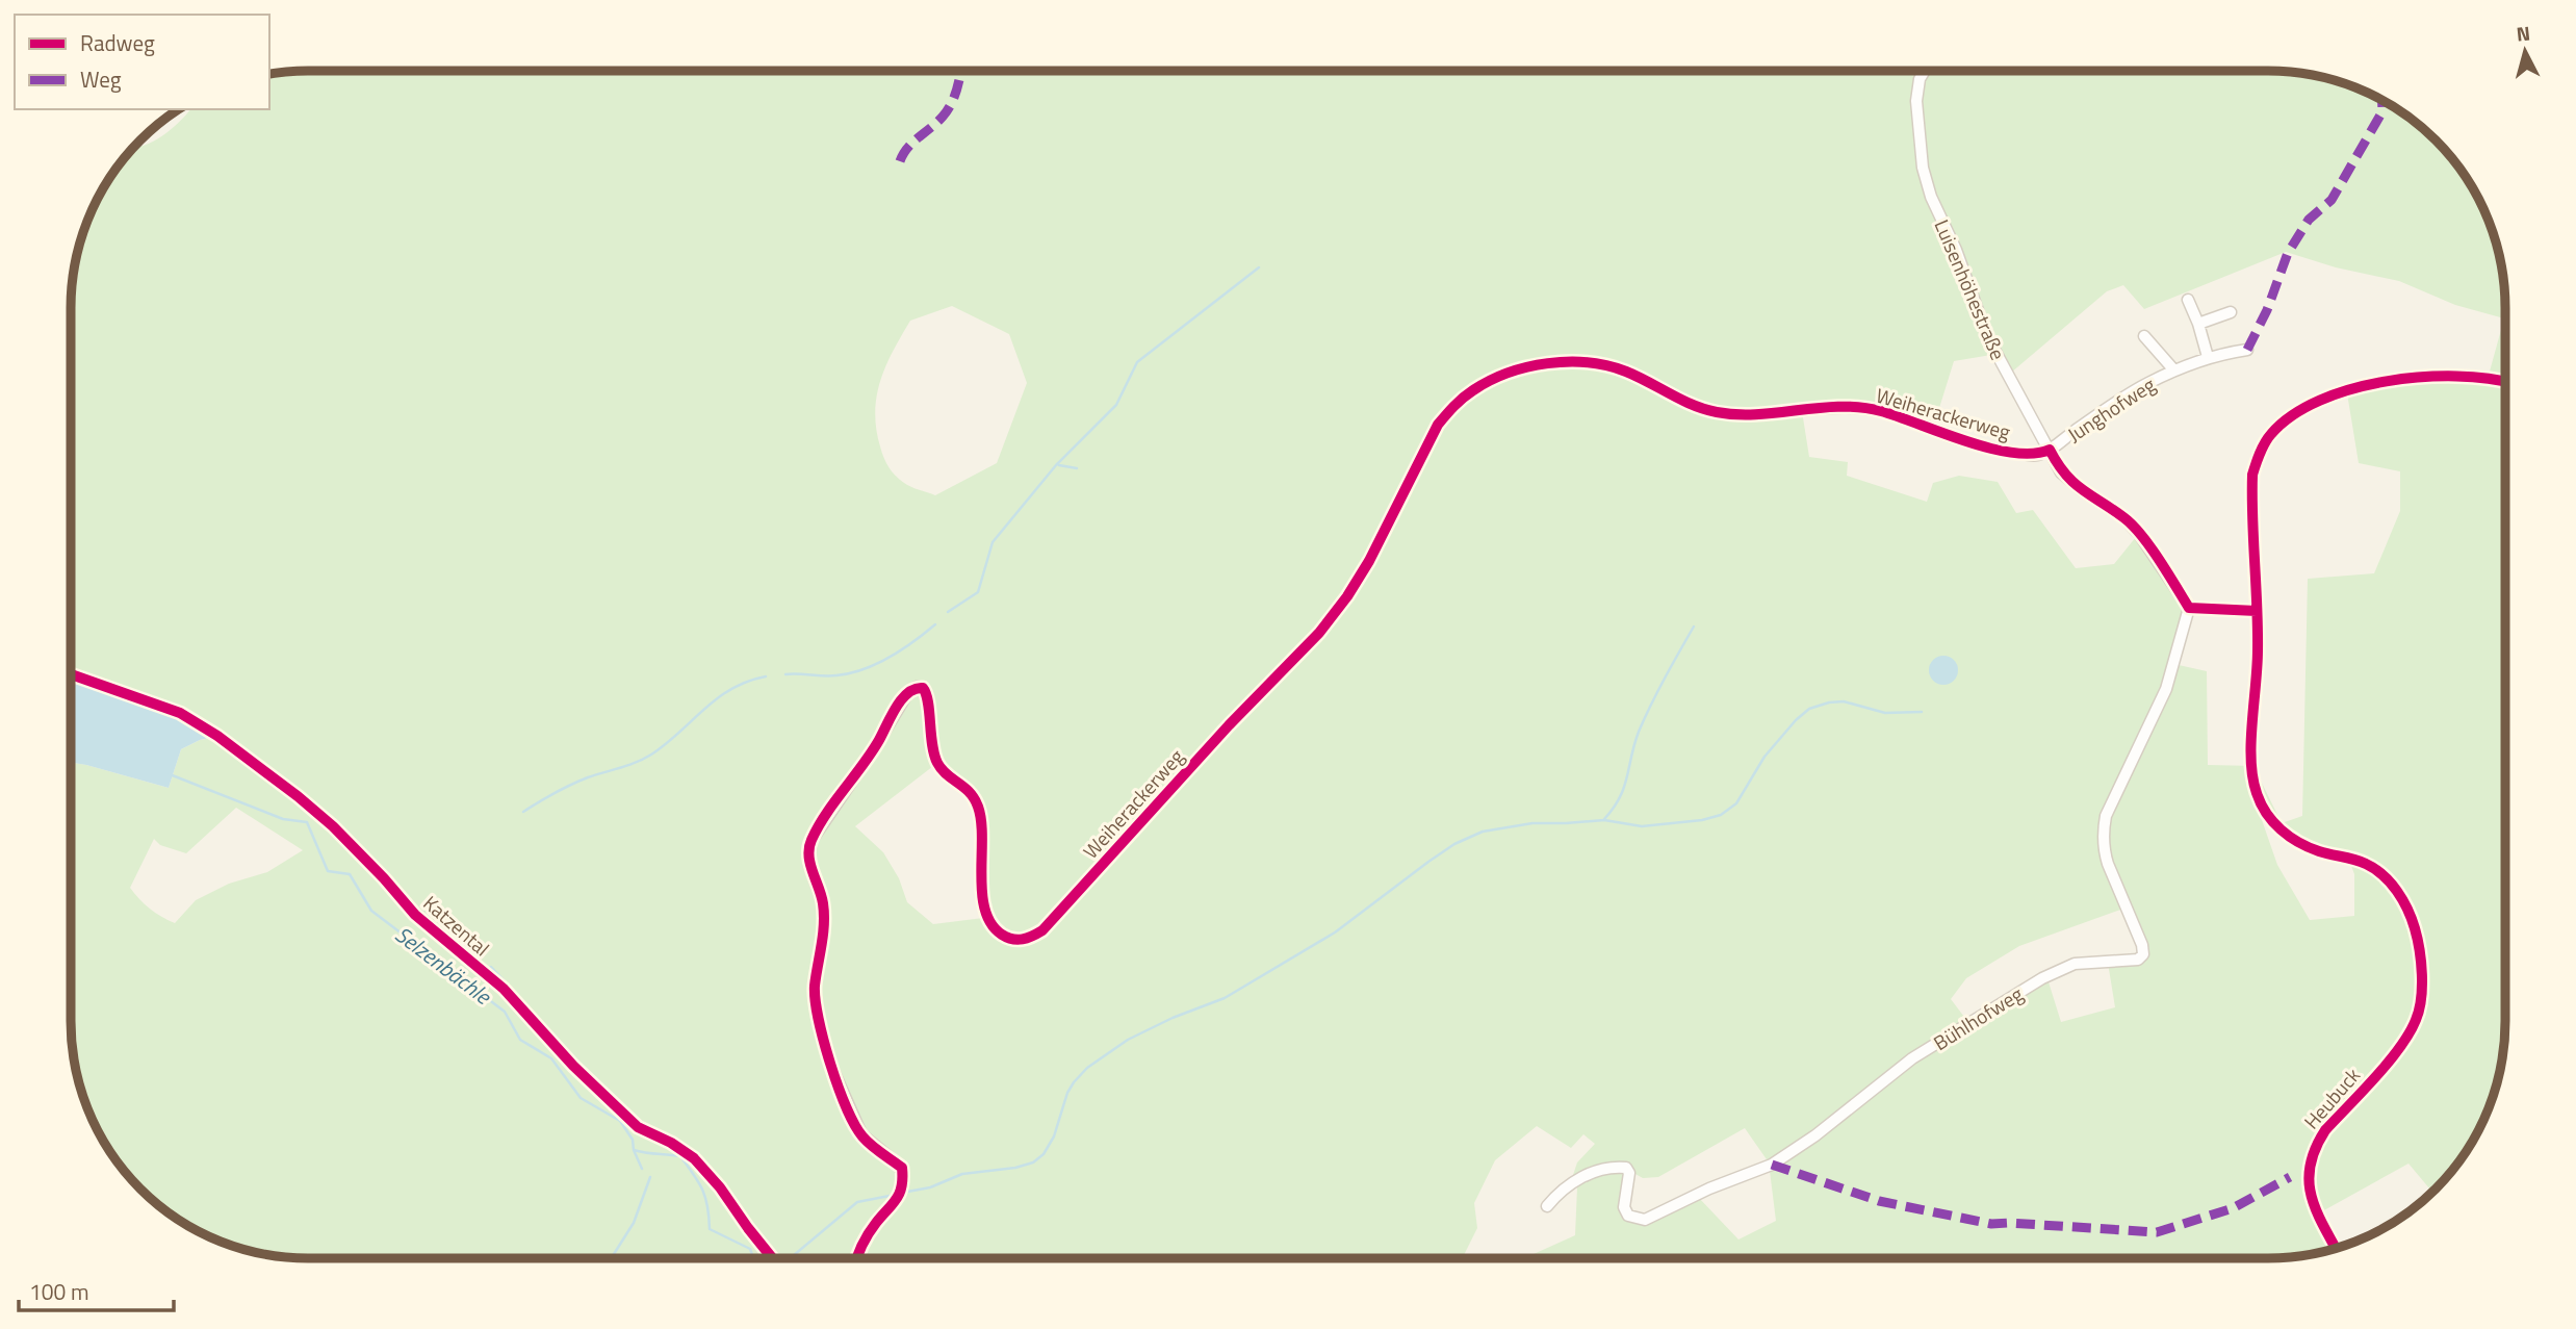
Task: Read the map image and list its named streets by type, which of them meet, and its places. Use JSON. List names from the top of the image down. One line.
{"streets":{"street":["Luisenhöhestraße","Junghofweg","Weiherackerweg","Katzental","Bühlhofweg","Heubuck"]},"crossings":[["Luisenhöhestraße","Junghofweg"],["Luisenhöhestraße","Weiherackerweg"],["Luisenhöhestraße","Bühlhofweg"],["Junghofweg","Weiherackerweg"]],"water":["Selzenbächle"],"legend":["Radweg","Weg"],"scale_bar":"100 m","north":"top"}
